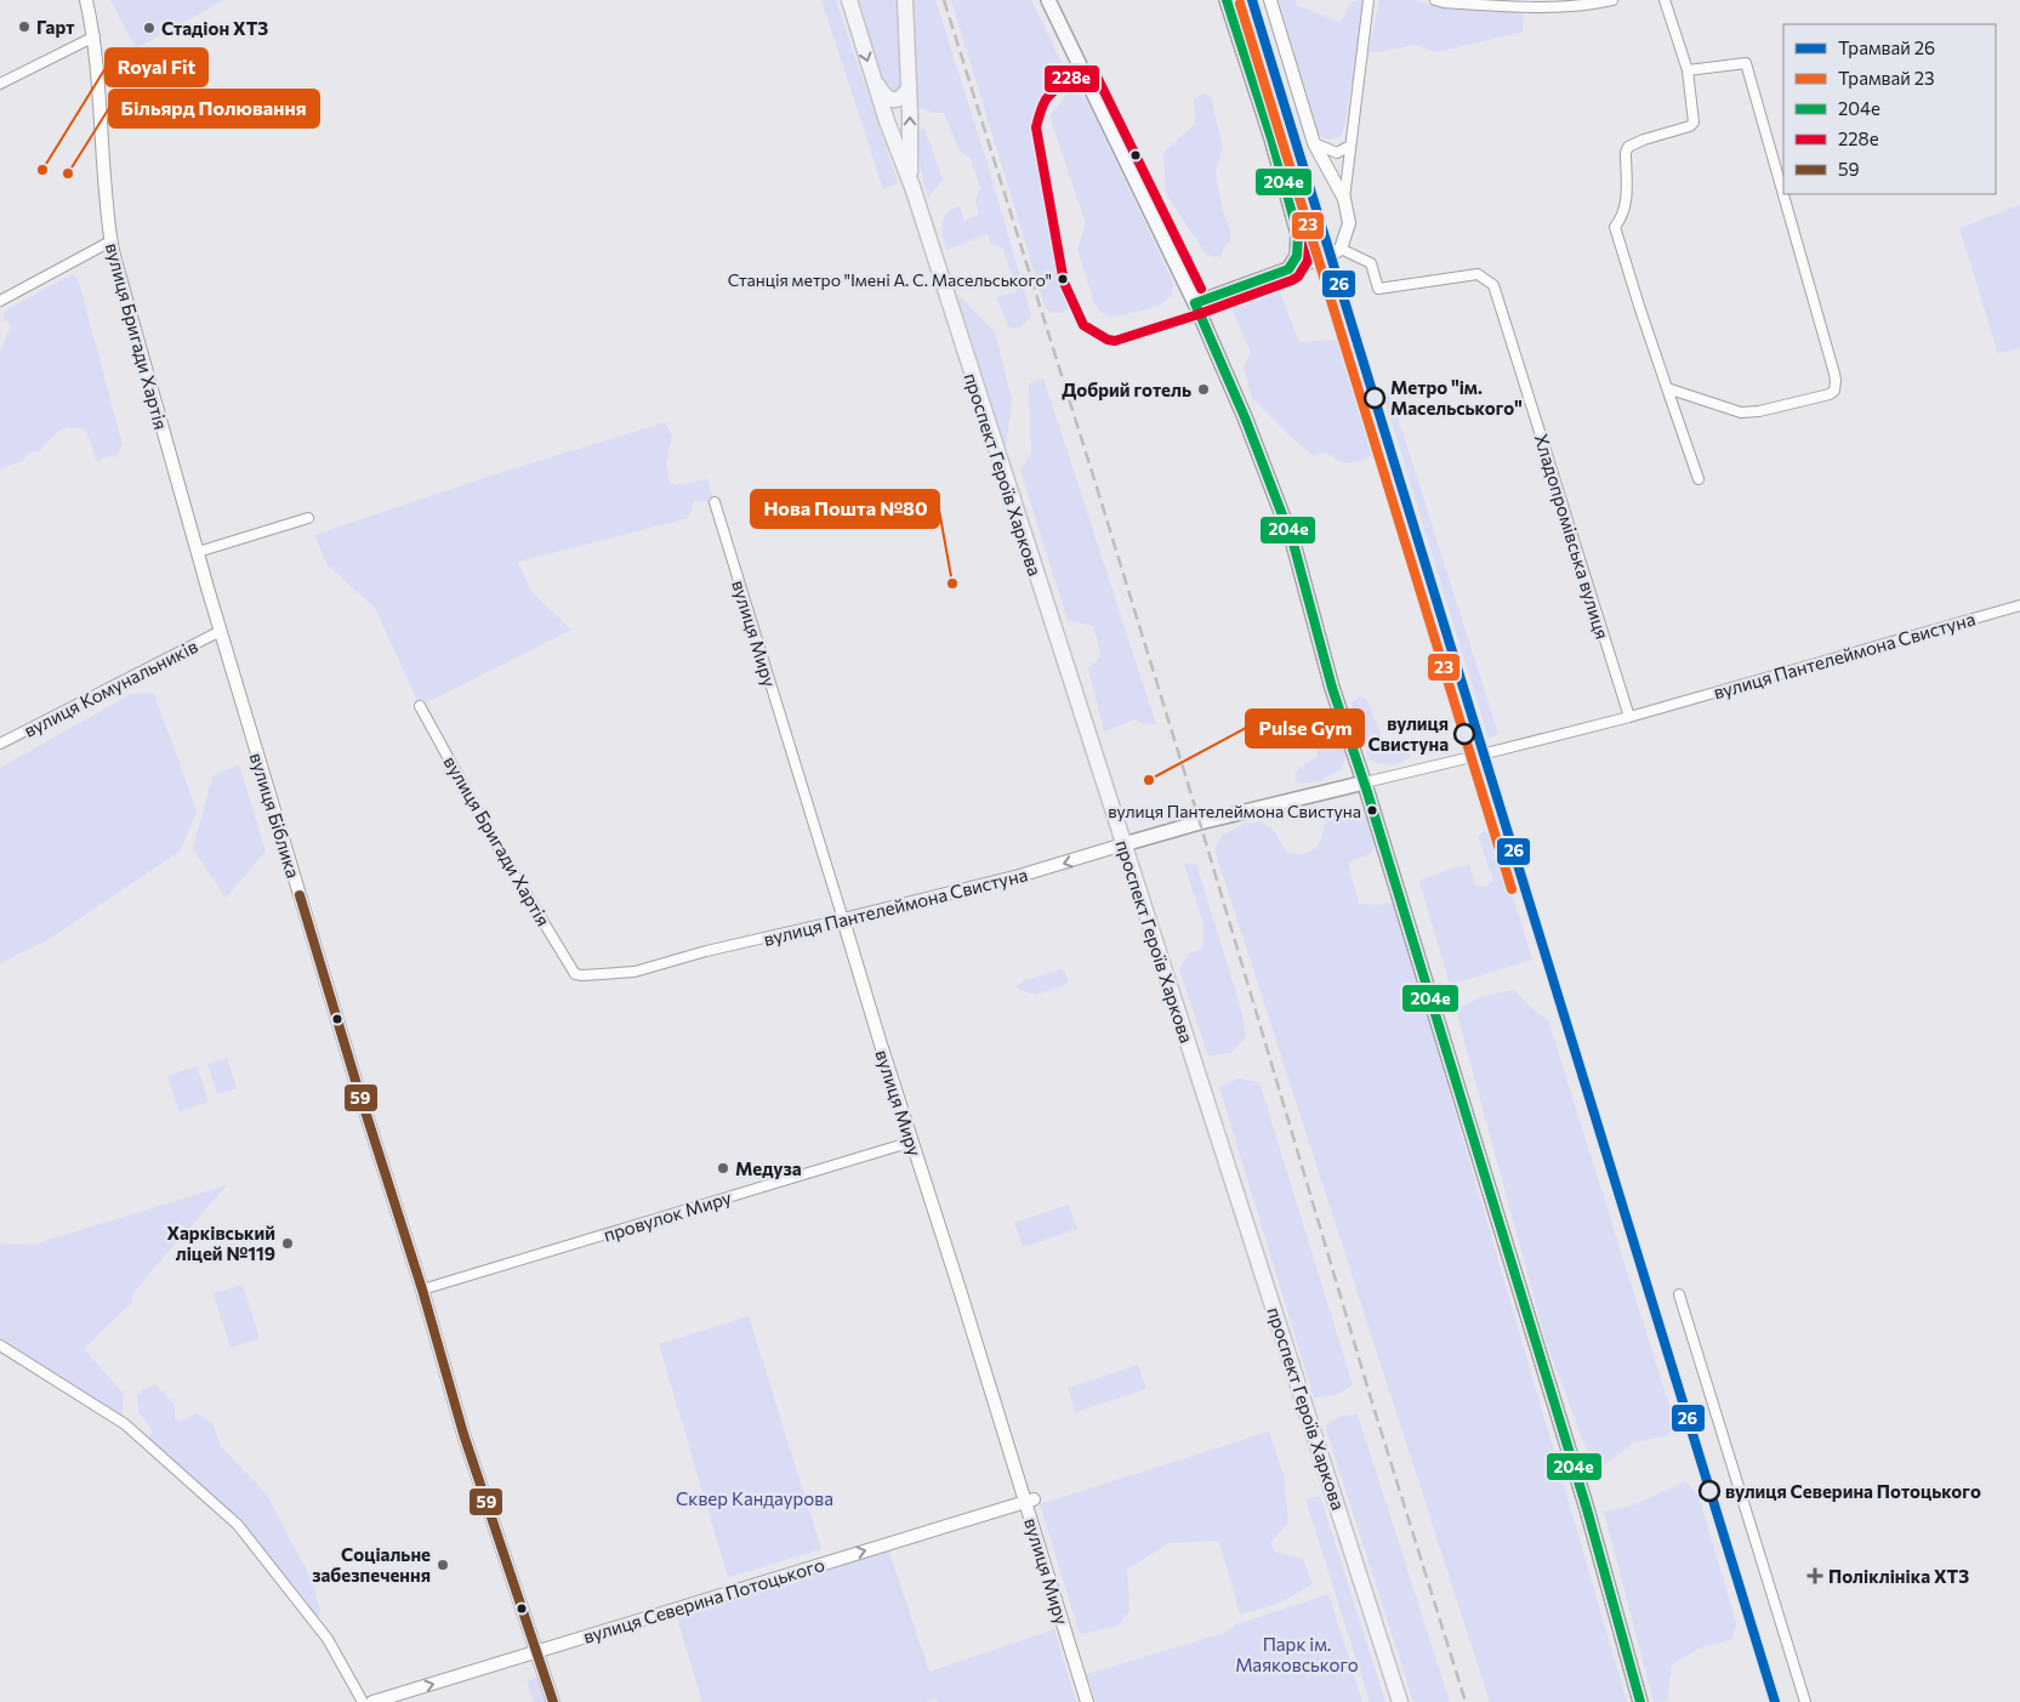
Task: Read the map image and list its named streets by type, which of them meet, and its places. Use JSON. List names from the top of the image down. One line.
{"streets":{"main road":["проспект Героїв Харкова","вулиця Пантелеймона Свистуна"],"street":["вулиця Бригади Хартія","Хладопромівська вулиця","вулиця Миру","вулиця Комунальників","вулиця Біблика","провулок Миру","вулиця Северина Потоцького"]},"crossings":[["вулиця Бригади Хартія","вулиця Пантелеймона Свистуна"],["вулиця Бригади Хартія","вулиця Біблика"],["проспект Героїв Харкова","вулиця Пантелеймона Свистуна"],["Хладопромівська вулиця","вулиця Пантелеймона Свистуна"],["вулиця Миру","вулиця Пантелеймона Свистуна"],["вулиця Миру","провулок Миру"],["вулиця Миру","вулиця Северина Потоцького"],["вулиця Комунальників","вулиця Біблика"],["вулиця Біблика","провулок Миру"],["вулиця Біблика","вулиця Северина Потоцького"]],"one_way":["вулиця Северина Потоцького"],"parks":["Сквер Кандаурова","Парк ім. Маяковського"],"places":{"other":["Гарт","Стадіон ХТЗ","Royal Fit","Більярд Полювання","Станція метро \"Імені А. С. Масельського\"","Добрий готель","Метро \"ім. Масельського\"","Нова Пошта №80","вулиця Свистуна","Pulse Gym","вулиця Пантелеймона Свистуна","Медуза","Харківський ліцей №119","вулиця Северина Потоцького","Соціальне забезпечення"],"health":["Поліклініка ХТЗ"]},"lines":["tram line 26","transit line 204е","transit line 228е","tram line 23","transit line 59"],"legend":["Трамвай 26","Трамвай 23","204е","228е","59"]}
